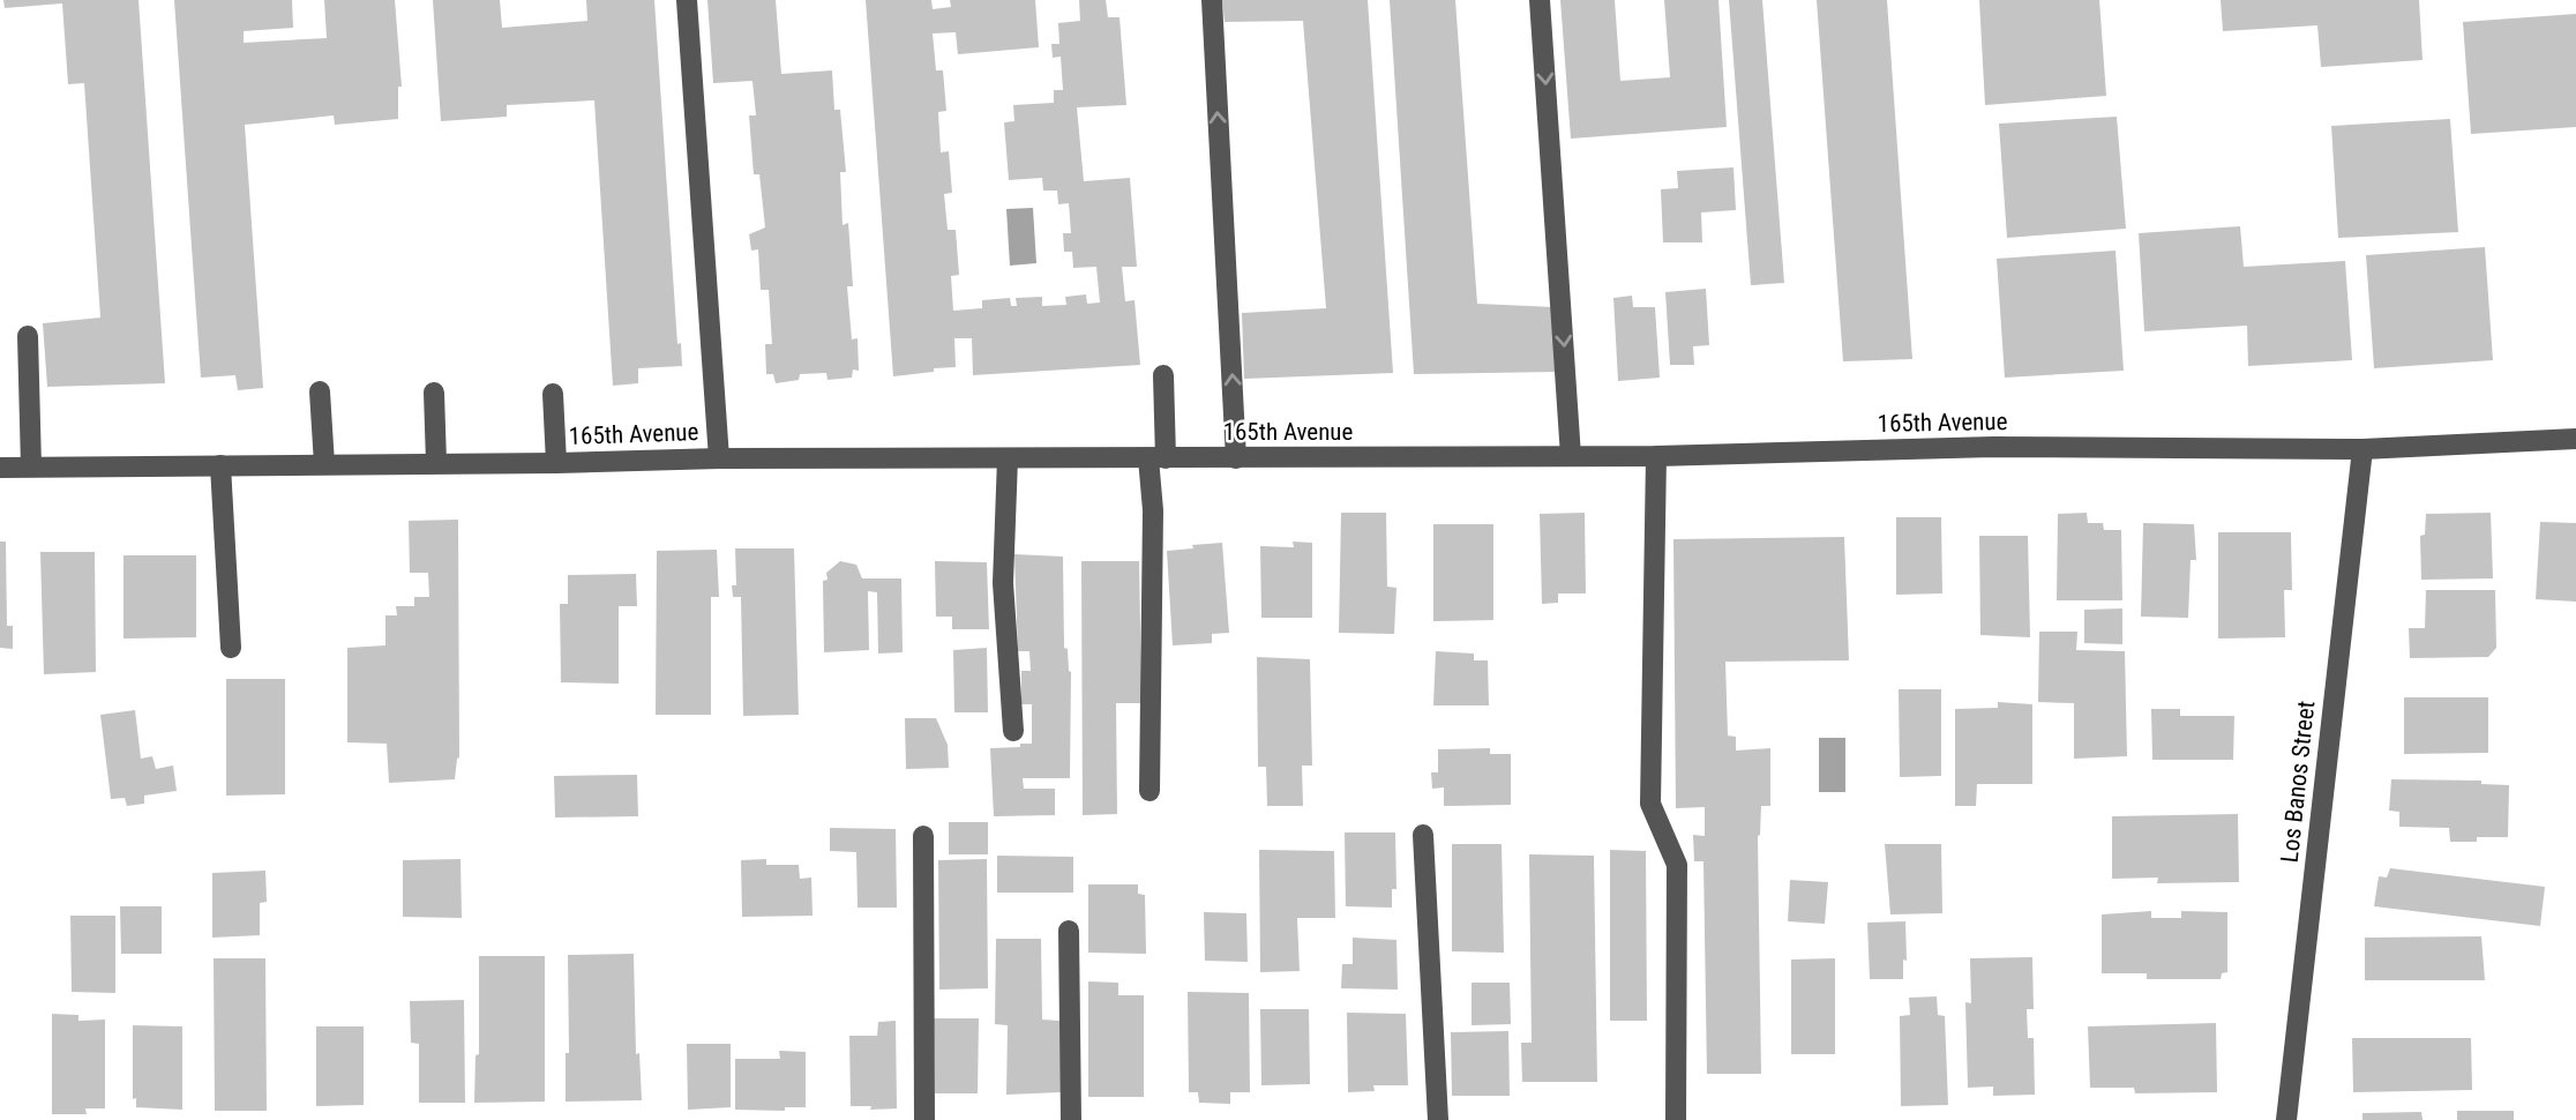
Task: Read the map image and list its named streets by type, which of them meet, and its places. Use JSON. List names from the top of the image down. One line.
{"streets":{"street":["165th Avenue","Los Banos Street"]},"crossings":[["165th Avenue","Los Banos Street"]]}
